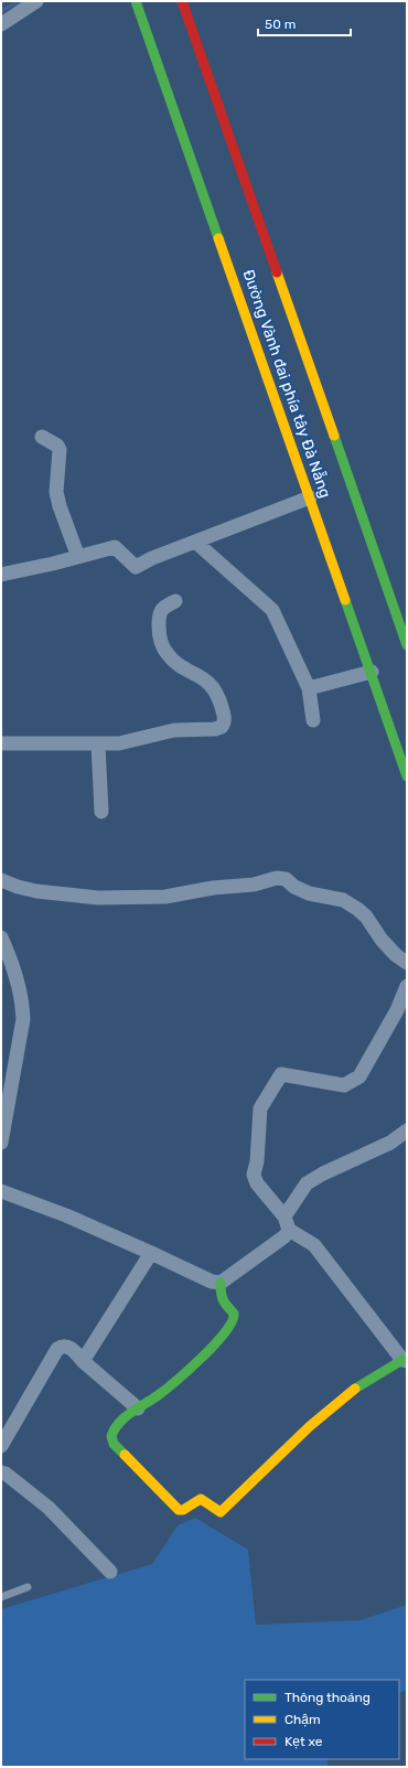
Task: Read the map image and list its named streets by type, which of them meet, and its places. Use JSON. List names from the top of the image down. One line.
{"streets":{"main road":["Đường Vành đai phía tây Đà Nẵng"]},"legend":["Thông thoáng","Chậm","Kẹt xe"],"scale_bar":"50 m"}
